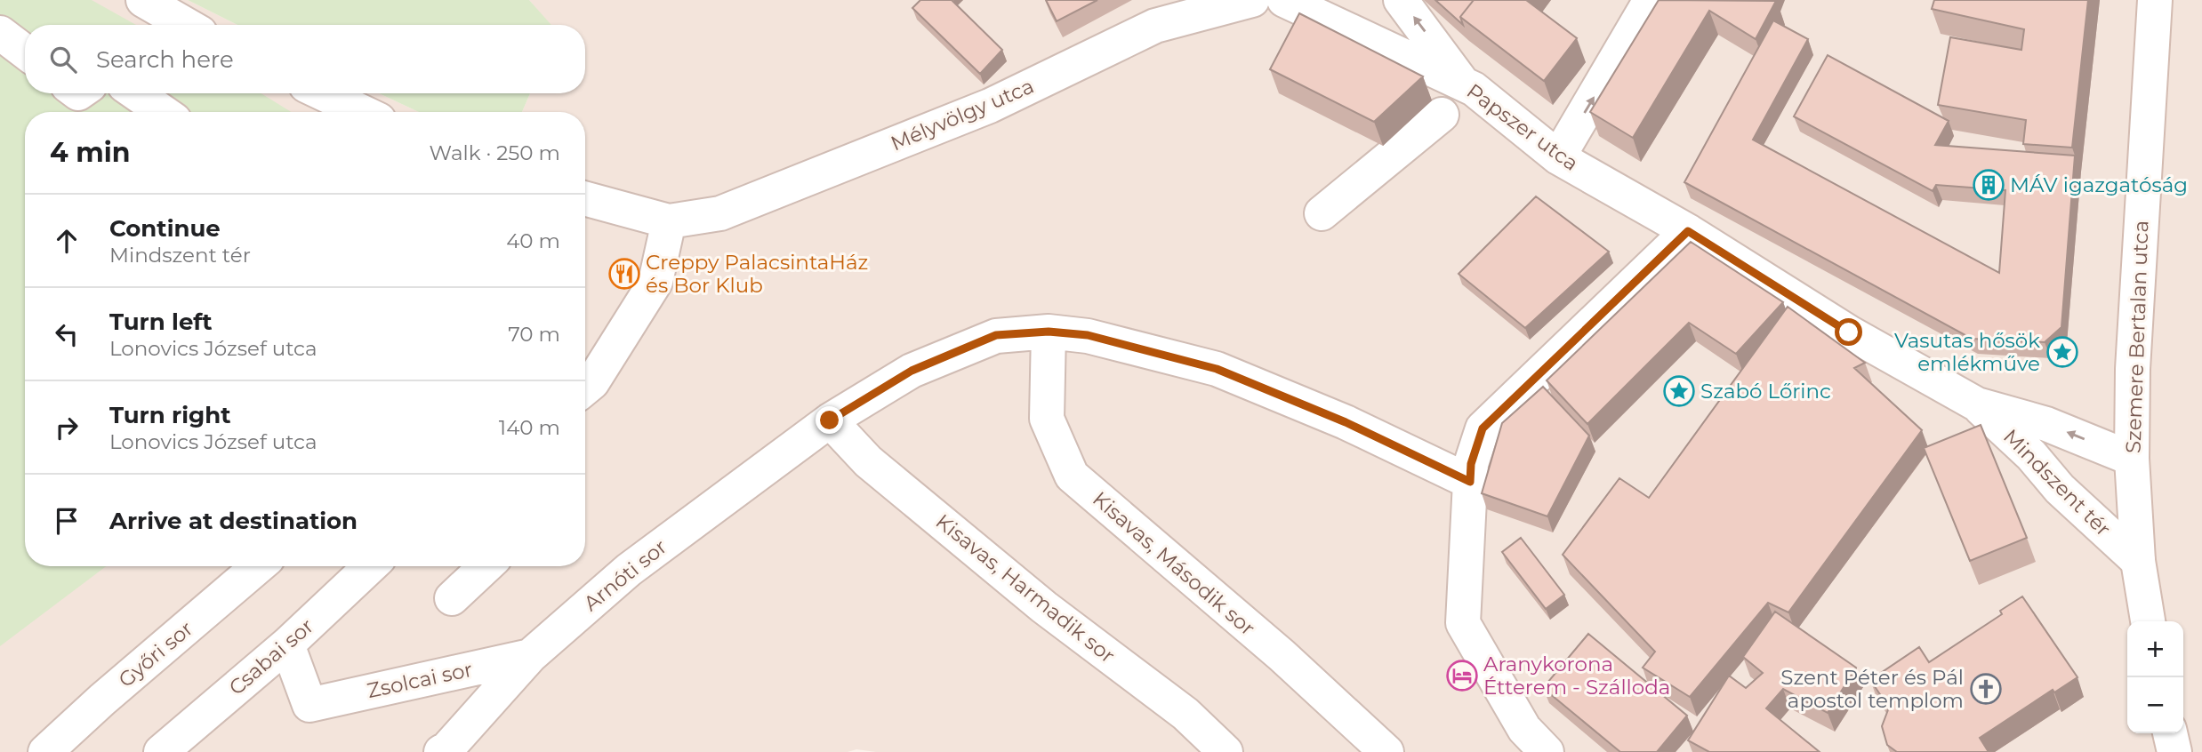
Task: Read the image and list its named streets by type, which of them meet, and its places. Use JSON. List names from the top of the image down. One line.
{"streets":{"street":["Mélyvölgy utca","Papszer utca","Szemere Bertalan utca","Mindszent tér","Kisavas, Második sor","Arnóti sor","Kisavas, Harmadik sor","Győri sor","Csabai sor","Zsolcai sor"]},"crossings":[["Papszer utca","Mindszent tér"],["Szemere Bertalan utca","Mindszent tér"],["Kisavas, Második sor","Arnóti sor"],["Arnóti sor","Kisavas, Harmadik sor"],["Arnóti sor","Zsolcai sor"],["Csabai sor","Zsolcai sor"]],"places":{"building":["MÁV igazgatóság"],"restaurant":["Creppy PalacsintaHáz és Bor Klub"],"place":["Vasutas hősök emlékműve","Szabó Lőrinc"],"hotel":["Aranykorona Étterem - Szálloda"],"church":["Szent Péter és Pál apostol templom"]},"page":{"search":"Search here","heading":["4 min","Walk · 250 m"],"list":[["Continue","Mindszent tér","40 m"],["Turn left","Lonovics József utca","70 m"],["Turn right","Lonovics József utca","140 m"],"Arrive at destination"],"map_buttons":["+","−"]}}
